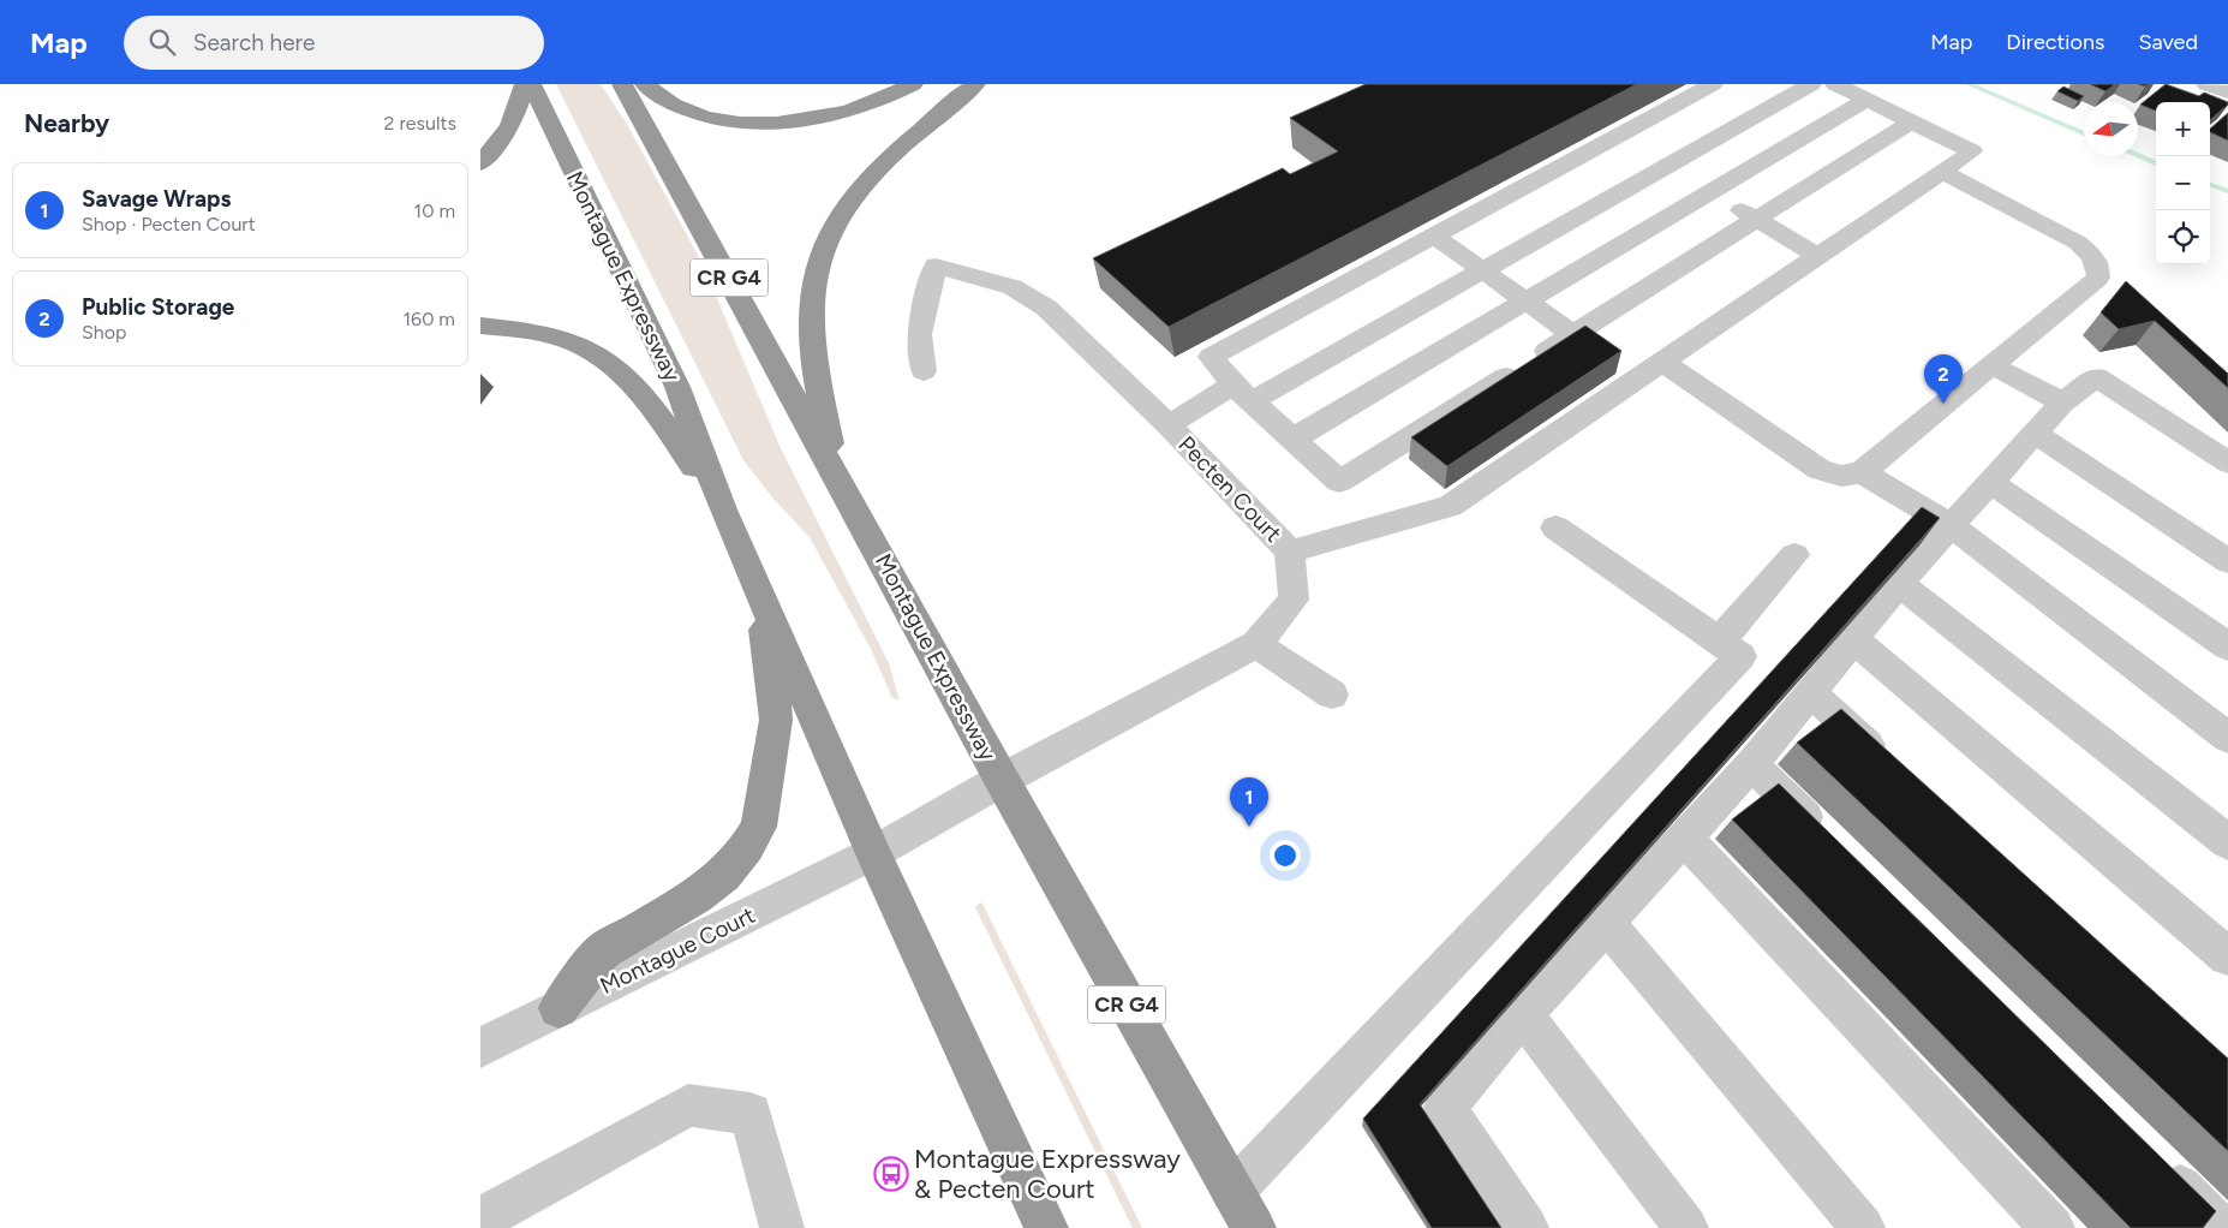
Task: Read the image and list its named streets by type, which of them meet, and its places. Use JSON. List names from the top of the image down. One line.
{"streets":{"highway":["Montague Expressway","CR G4"],"street":["Pecten Court","Montague Court"]},"crossings":[["Montague Expressway","Pecten Court"],["Montague Expressway","Montague Court"],["Pecten Court","Montague Court"]],"places":{"bus stop":["Montague Expressway & Pecten Court"]},"north":"left","page":{"header":"Map","search":"Search here","nav":["Map","Directions","Saved"],"heading":["Nearby","2 results"],"map_buttons":["+","−"],"list":[{"mark":"1","name":"Savage Wraps","note":"Shop · Pecten Court","value":"10 m"},{"mark":"2","name":"Public Storage","note":"Shop","value":"160 m"}],"pins":["2","1"]}}
